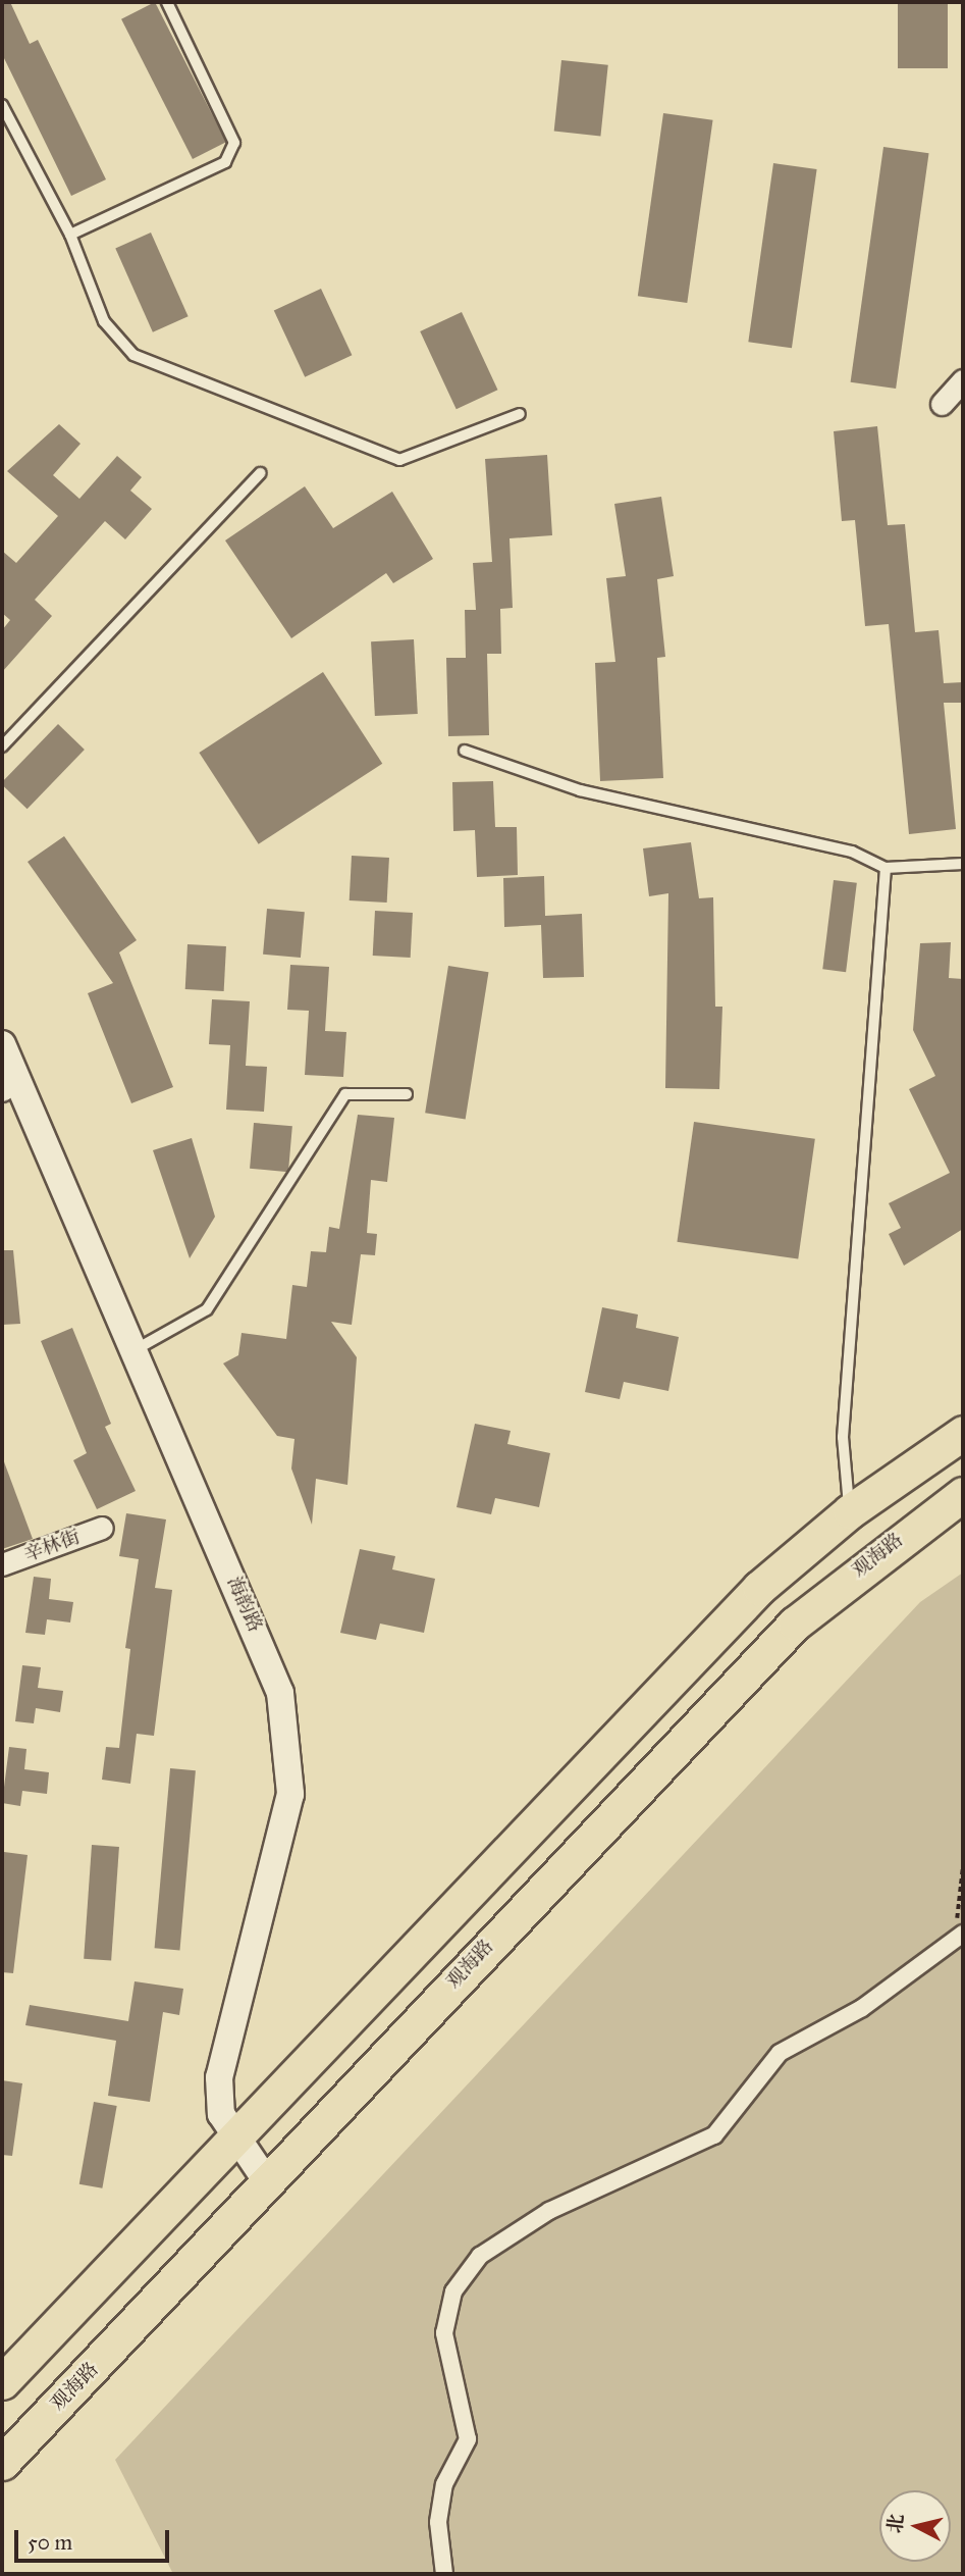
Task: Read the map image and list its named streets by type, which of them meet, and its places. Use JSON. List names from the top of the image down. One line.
{"streets":{"main road":["观海路"],"street":["辛林街","海韵路"]},"crossings":[["观海路","海韵路"]],"scale_bar":"50 m","north":"left"}
